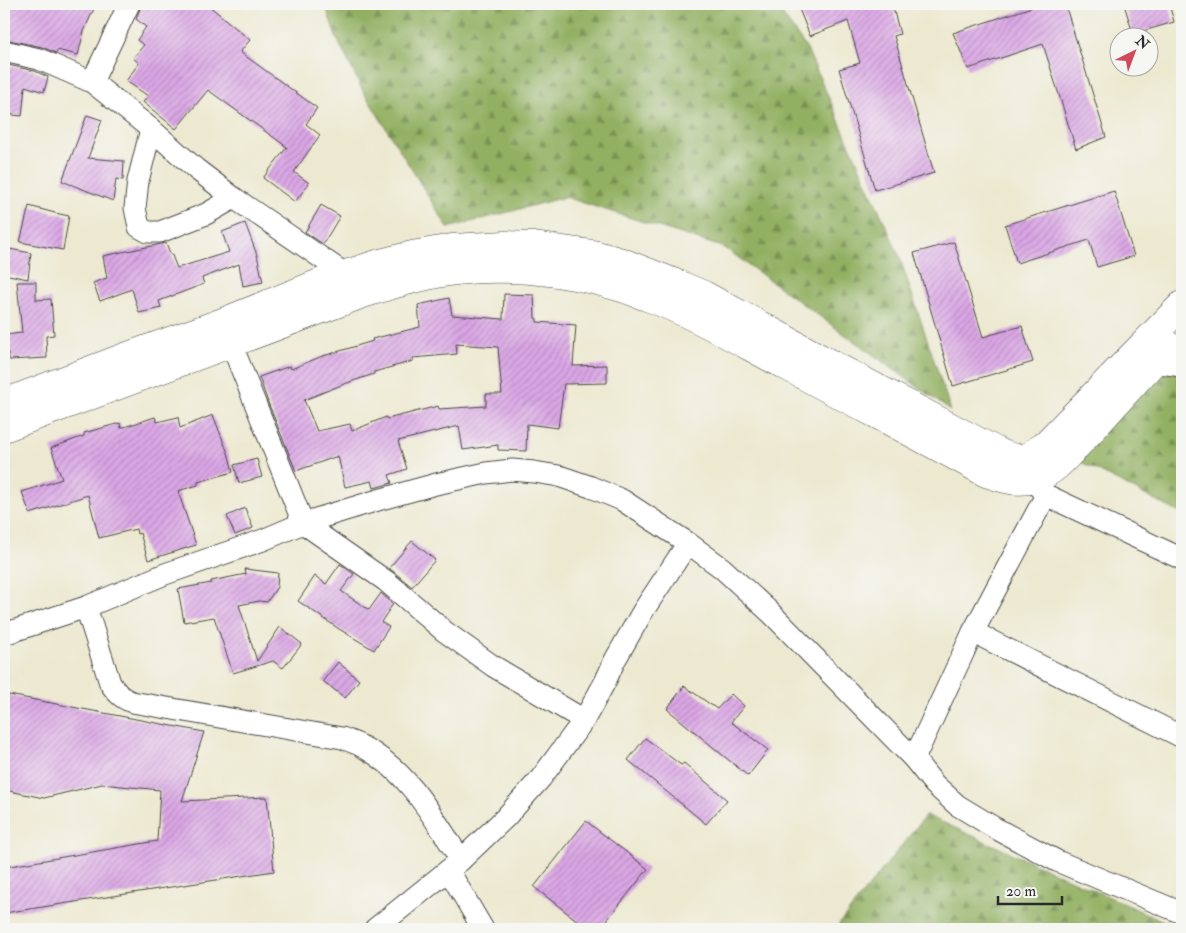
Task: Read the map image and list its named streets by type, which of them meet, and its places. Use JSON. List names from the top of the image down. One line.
{"scale_bar":"20 m","north":"top right"}
